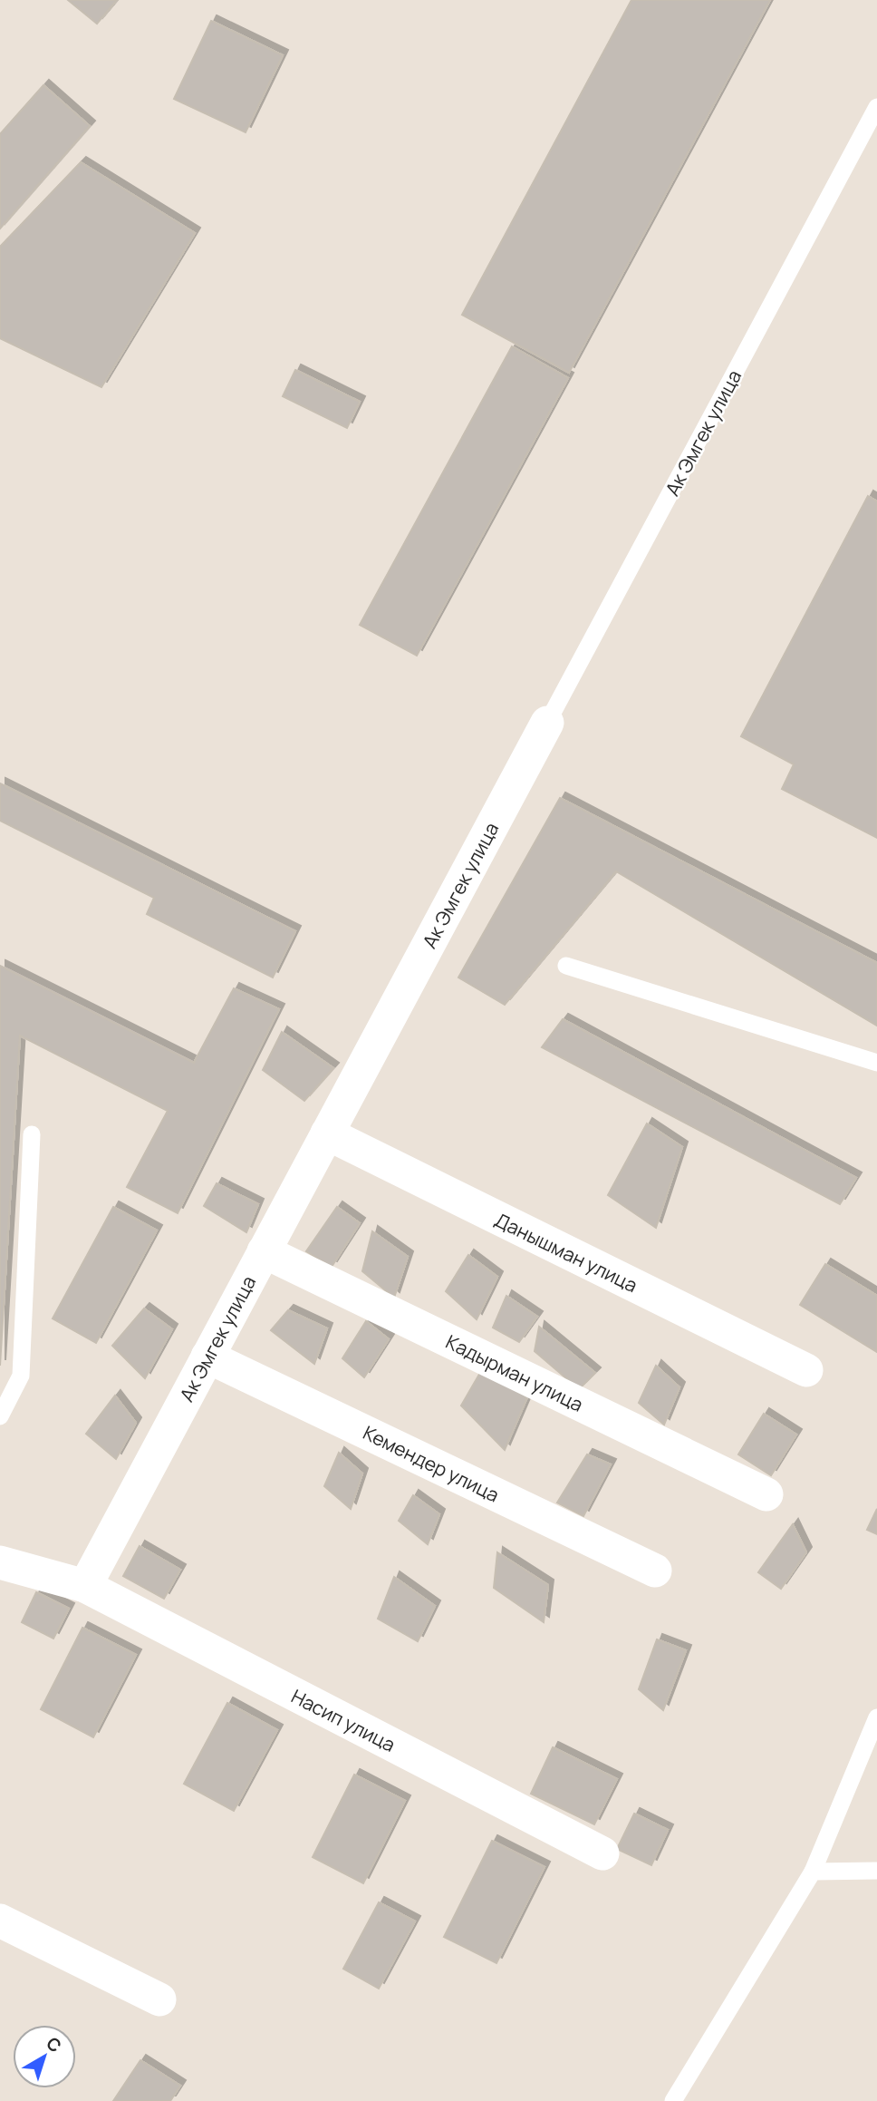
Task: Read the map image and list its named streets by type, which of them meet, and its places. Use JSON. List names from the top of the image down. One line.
{"streets":{"street":["Ак Эмгек улица","Данышман улица","Кадырман улица","Кемендер улица","Насип улица"]},"crossings":[["Ак Эмгек улица","Данышман улица"],["Ак Эмгек улица","Кадырман улица"],["Ак Эмгек улица","Кемендер улица"],["Ак Эмгек улица","Насип улица"]],"north":"top right"}
